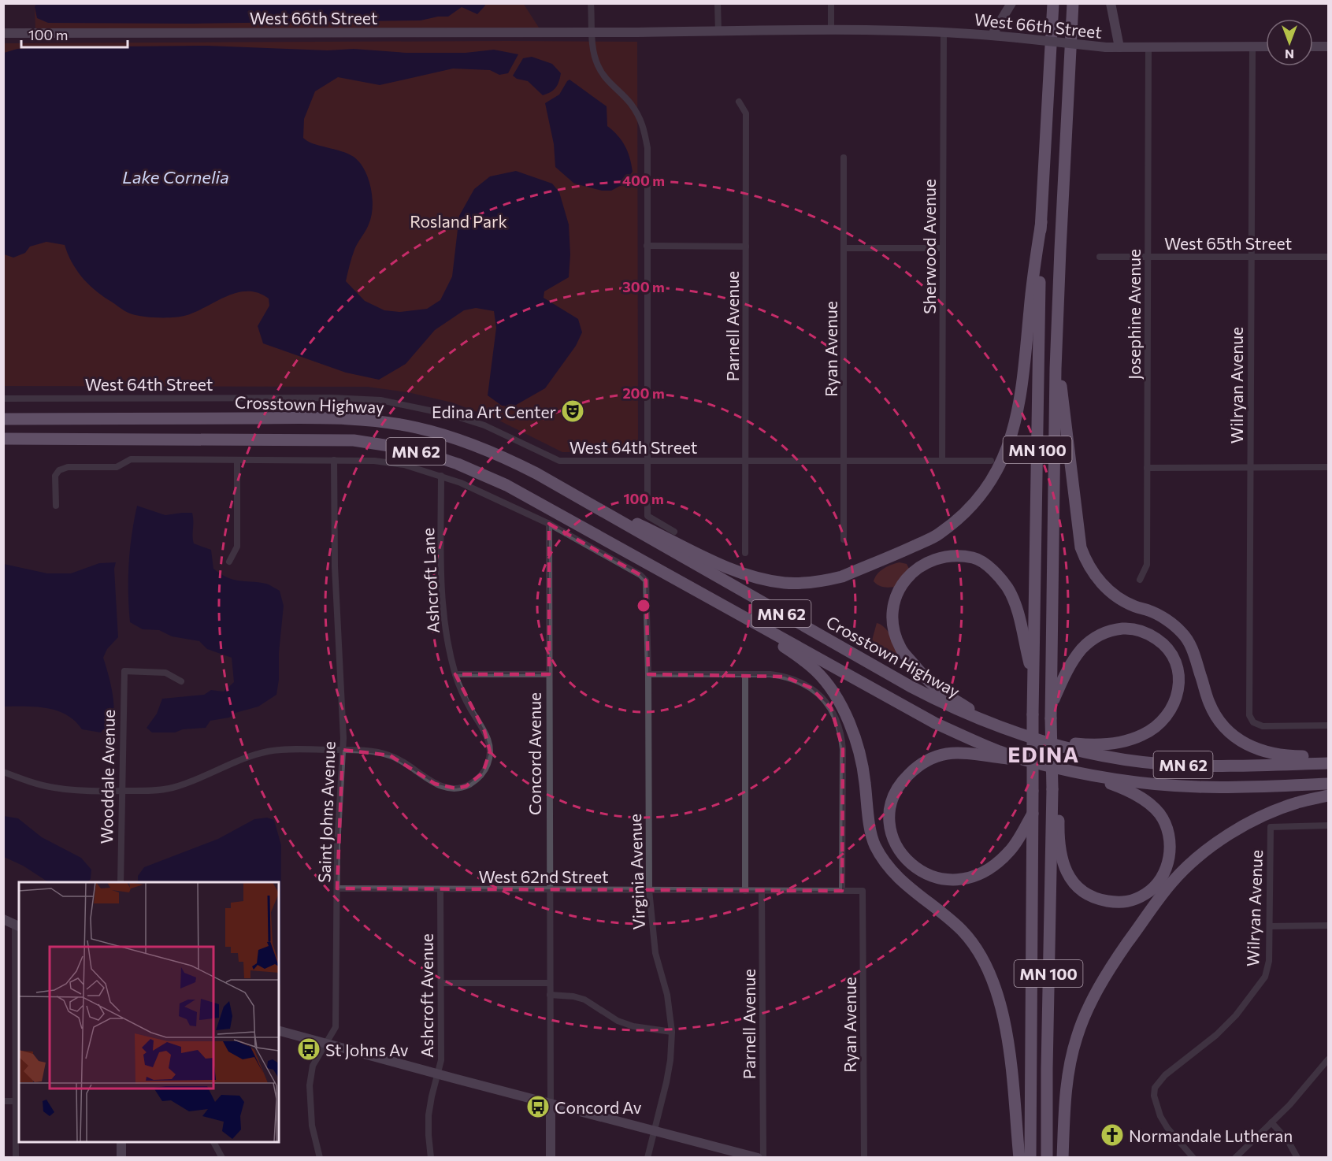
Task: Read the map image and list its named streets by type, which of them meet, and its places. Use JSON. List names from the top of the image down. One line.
{"streets":{"highway":["Crosstown Highway","MN 100","MN 62"],"street":["West 66th Street","West 65th Street","Sherwood Avenue","Josephine Avenue","Parnell Avenue","Ryan Avenue","West 64th Street","Wilryan Avenue","Ashcroft Lane","Concord Avenue","Wooddale Avenue","Saint Johns Avenue","Virginia Avenue","West 62nd Street","Ashcroft Avenue"]},"crossings":[["West 66th Street","Sherwood Avenue"],["West 66th Street","Josephine Avenue"],["West 66th Street","Wilryan Avenue"],["West 65th Street","Josephine Avenue"],["West 65th Street","Wilryan Avenue"],["Sherwood Avenue","West 64th Street"],["Parnell Avenue","West 64th Street"],["Parnell Avenue","West 62nd Street"],["Ryan Avenue","West 64th Street"],["Ryan Avenue","West 62nd Street"],["Ashcroft Lane","Wooddale Avenue"],["Ashcroft Lane","Saint Johns Avenue"],["Concord Avenue","Virginia Avenue"],["Concord Avenue","West 62nd Street"],["Saint Johns Avenue","West 62nd Street"],["Virginia Avenue","West 62nd Street"],["West 62nd Street","Ashcroft Avenue"]],"districts":["EDINA"],"water":["Lake Cornelia"],"parks":["Rosland Park"],"places":{"theatre":["Edina Art Center"],"bus stop":["St Johns Av","Concord Av"],"church":["Normandale Lutheran"]},"scale_bar":"100 m","north":"bottom","rings":["400 m","300 m","200 m","100 m"]}
